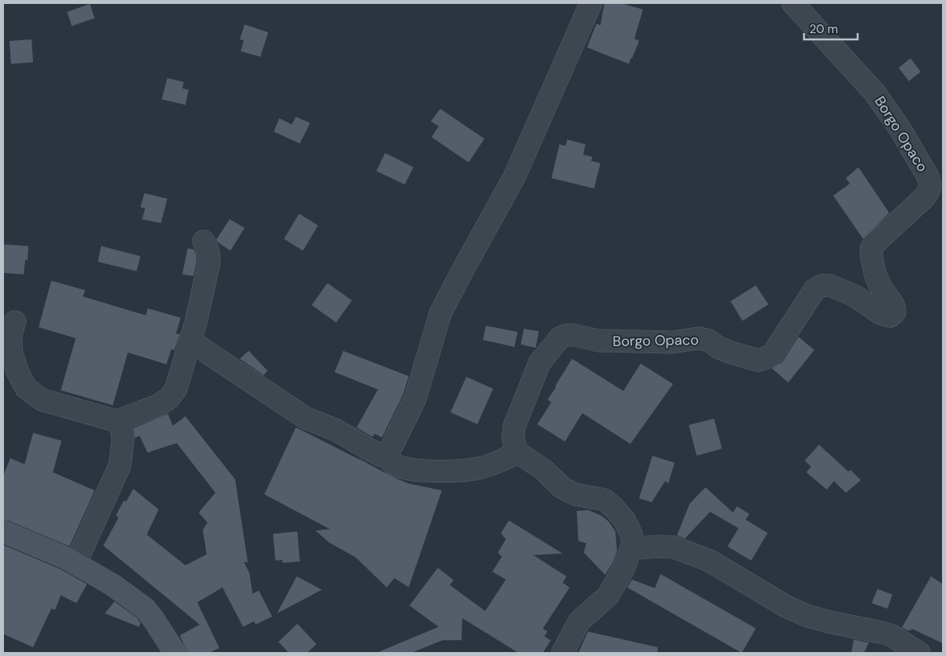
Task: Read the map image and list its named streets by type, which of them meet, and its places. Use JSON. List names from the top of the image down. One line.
{"streets":{"street":["Borgo Opaco"]},"scale_bar":"20 m"}
